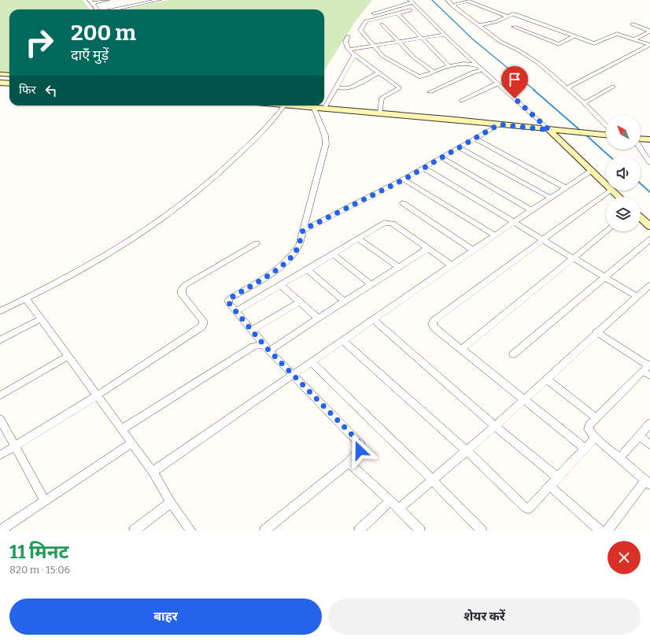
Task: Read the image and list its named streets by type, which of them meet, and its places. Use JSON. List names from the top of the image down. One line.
{"north":"top left","page":{"turn":["200 m","दाएँ मुड़ें"],"then":"फिर","heading":["11 मिनट","820 m · 15:06"],"buttons":["बाहर","शेयर करें"]}}
